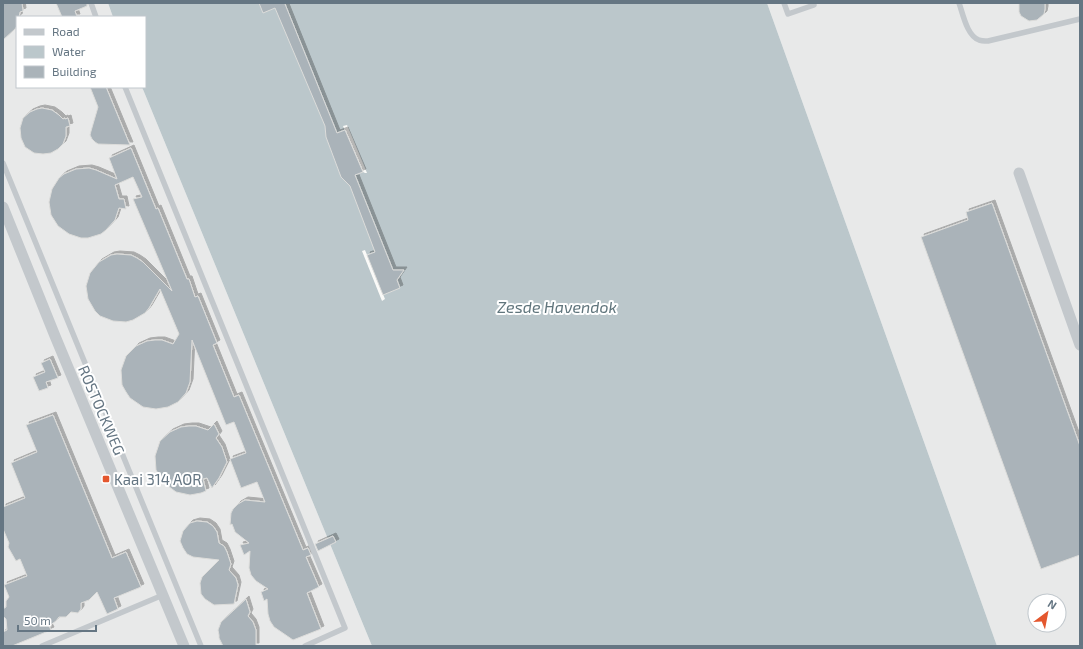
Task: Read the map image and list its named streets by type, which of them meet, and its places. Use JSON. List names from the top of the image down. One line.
{"streets":{"street":["ROSTOCKWEG"]},"water":["Zesde Havendok"],"places":{"transit":["Kaai 314 AOR"]},"legend":["Road","Water","Building"],"scale_bar":"50 m","north":"top right"}
